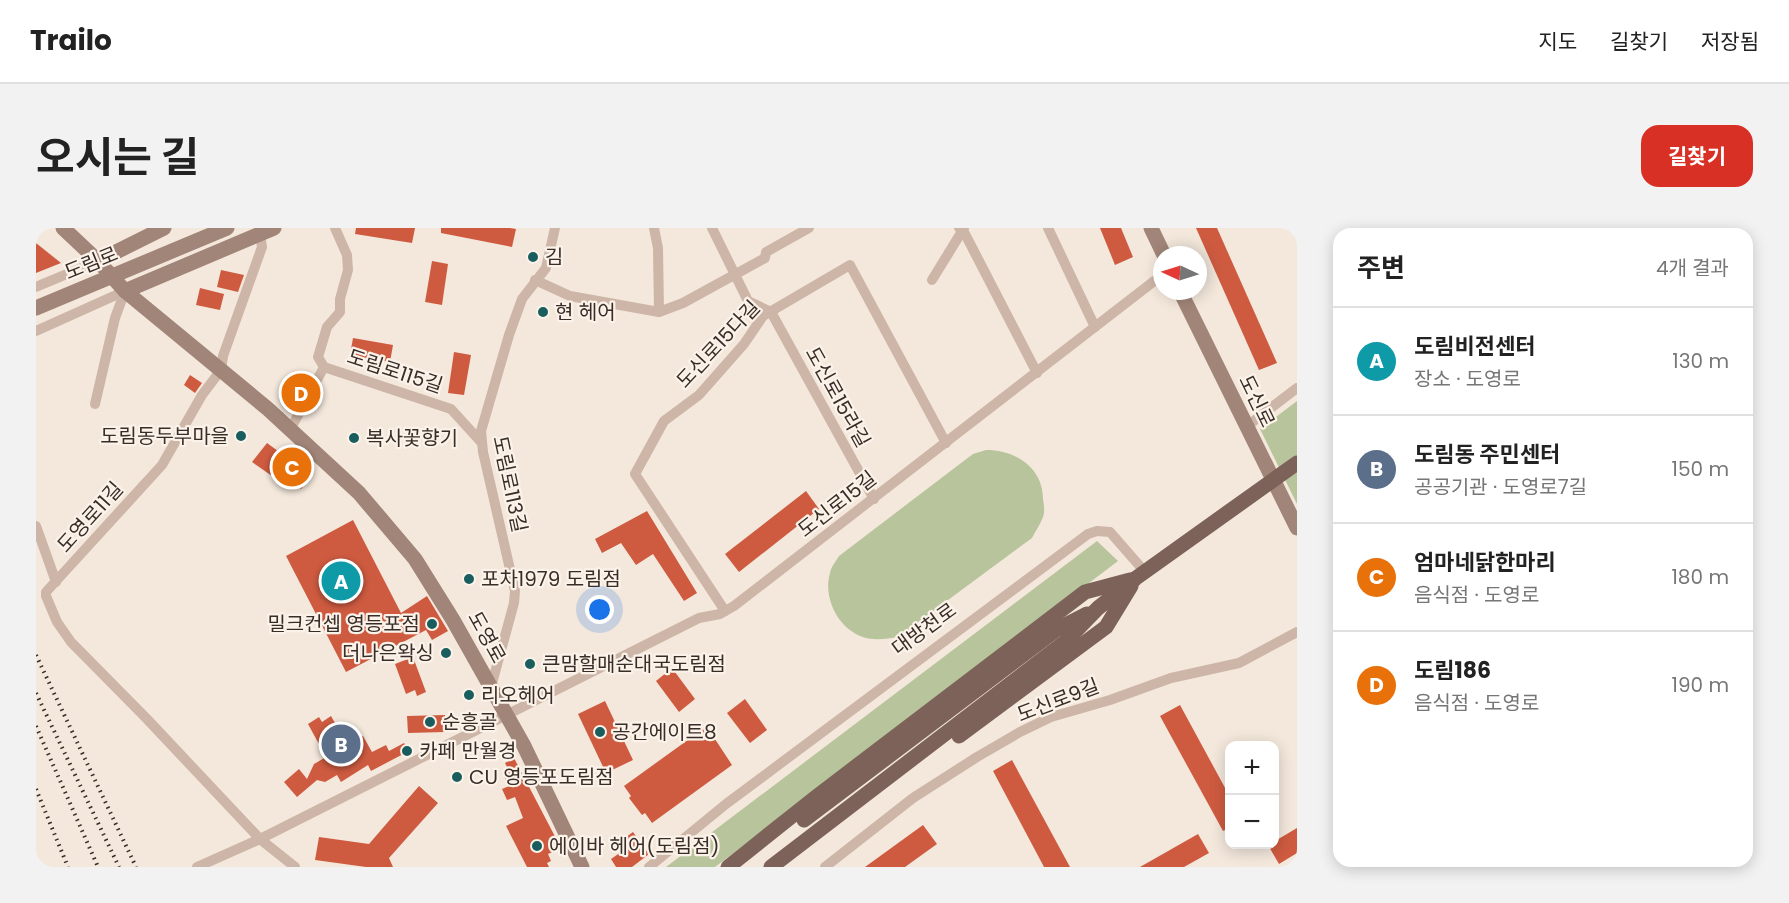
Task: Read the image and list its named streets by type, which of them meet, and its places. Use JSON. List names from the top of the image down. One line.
{"streets":{"street":["도림로","도신로15다길","도림로115길","도신로15라길","도신로","도림로113길","도신로15길","도영로11길","대방천로","도영로","도신로9길"]},"crossings":[["도신로15다길","도신로15라길"],["도신로15다길","도신로15길"],["도림로115길","도림로113길"],["도신로15라길","도신로15길"],["도림로113길","도영로"],["도신로15길","도영로11길"],["도신로15길","도영로"],["도영로11길","도영로"]],"places":["김","현 헤어","도림동두부마을","복사꽃향기","포차1979 도림점","밀크컨셉 영등포점","더나은왁싱","큰맘할매순대국도림점","리오헤어","순흥골","공간에이트8","카페 만월경","CU 영등포도림점","에이바 헤어(도림점)"],"north":"left","page":{"header":"Trailo","nav":["지도","길찾기","저장됨"],"title":"오시는 길","buttons":"길찾기","heading":["주변","4개 결과"],"list":[{"mark":"A","name":"도림비전센터","note":"장소 · 도영로","value":"130 m"},{"mark":"B","name":"도림동 주민센터","note":"공공기관 · 도영로7길","value":"150 m"},{"mark":"C","name":"엄마네닭한마리","note":"음식점 · 도영로","value":"180 m"},{"mark":"D","name":"도림186","note":"음식점 · 도영로","value":"190 m"}],"pins":["D","C","A","B"],"map_buttons":["+","−"]}}
